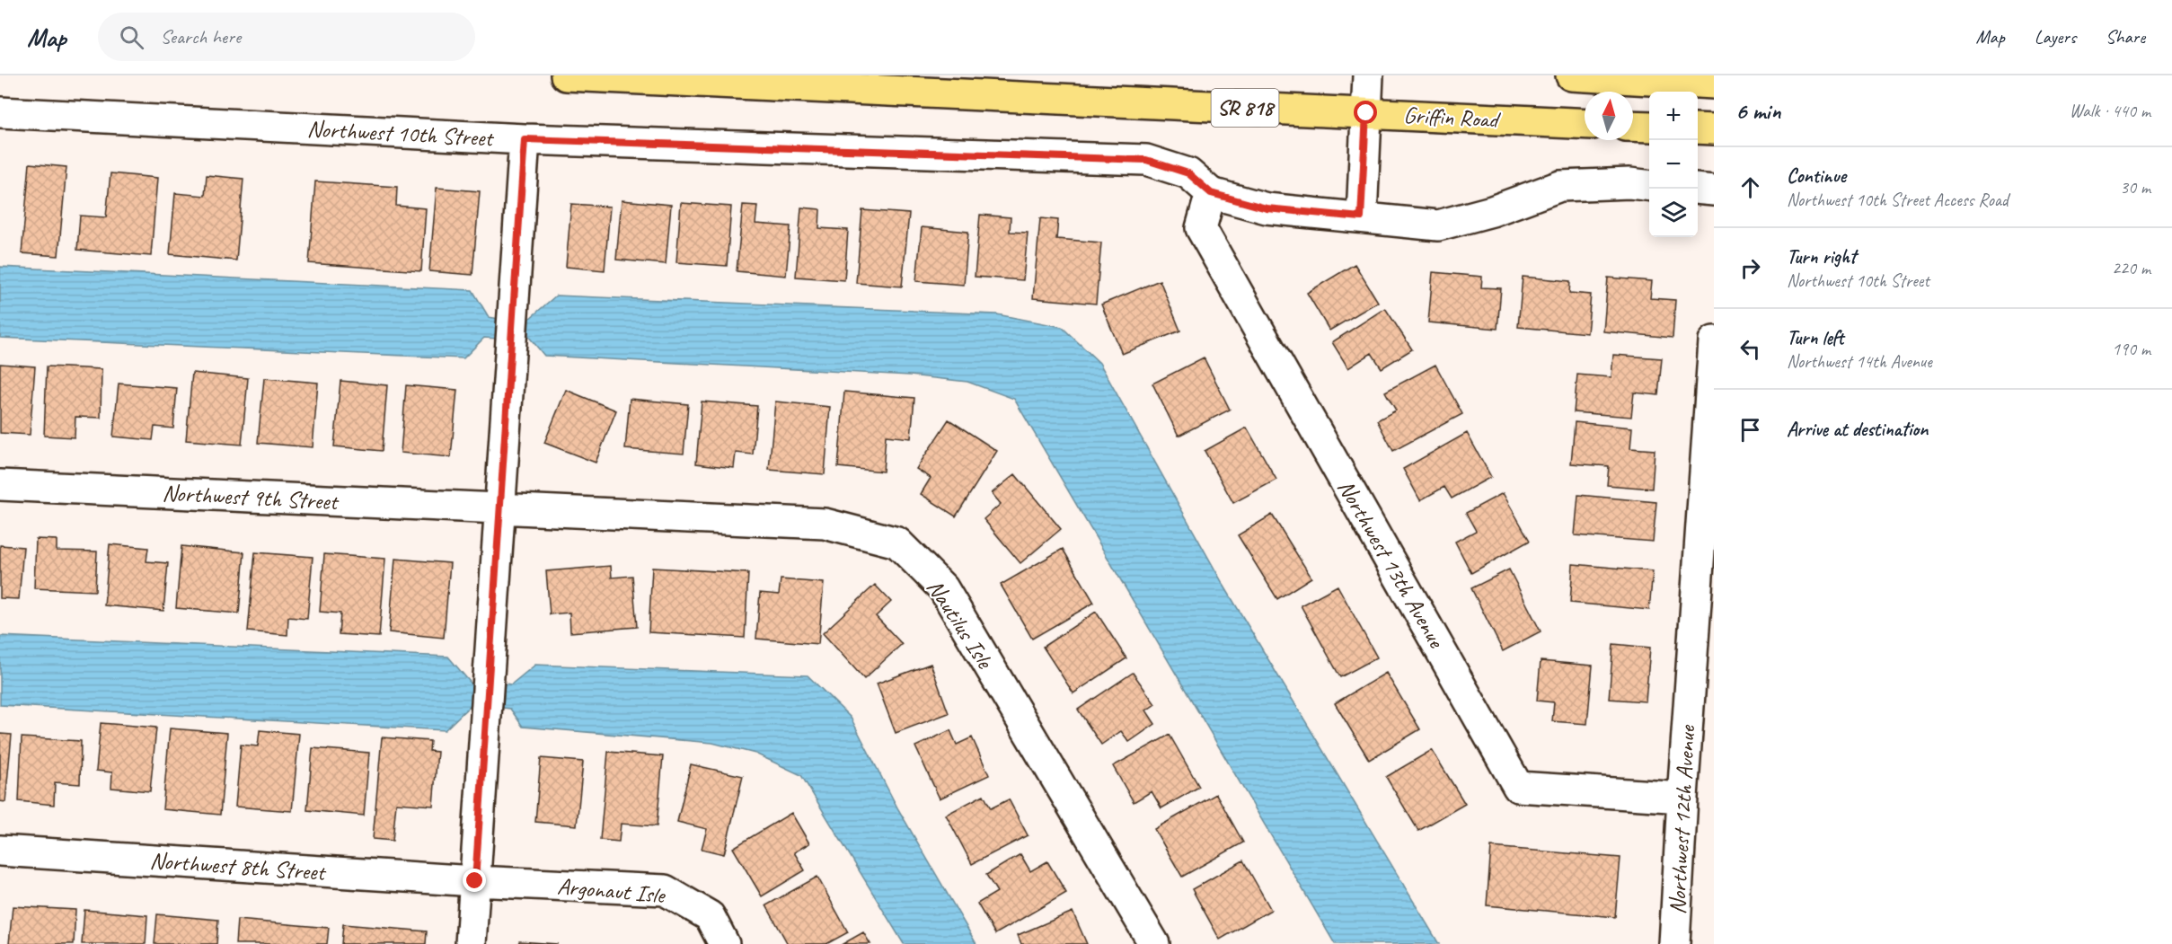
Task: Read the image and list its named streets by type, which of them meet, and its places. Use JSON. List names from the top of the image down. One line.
{"streets":{"main road":["SR 818","Griffin Road"],"street":["Northwest 10th Street","Northwest 9th Street","Northwest 13th Avenue","Nautilus Isle","Northwest 12th Avenue","Northwest 8th Street","Argonaut Isle"]},"crossings":[["Northwest 10th Street","Northwest 13th Avenue"],["Northwest 9th Street","Nautilus Isle"],["Northwest 13th Avenue","Northwest 12th Avenue"],["Northwest 8th Street","Argonaut Isle"]],"north":"top","page":{"header":"Map","search":"Search here","nav":["Map","Layers","Share"],"heading":["6 min","Walk · 440 m"],"map_buttons":["+","−"],"list":[["Continue","Northwest 10th Street Access Road","30 m"],["Turn right","Northwest 10th Street","220 m"],["Turn left","Northwest 14th Avenue","190 m"],"Arrive at destination"]}}
